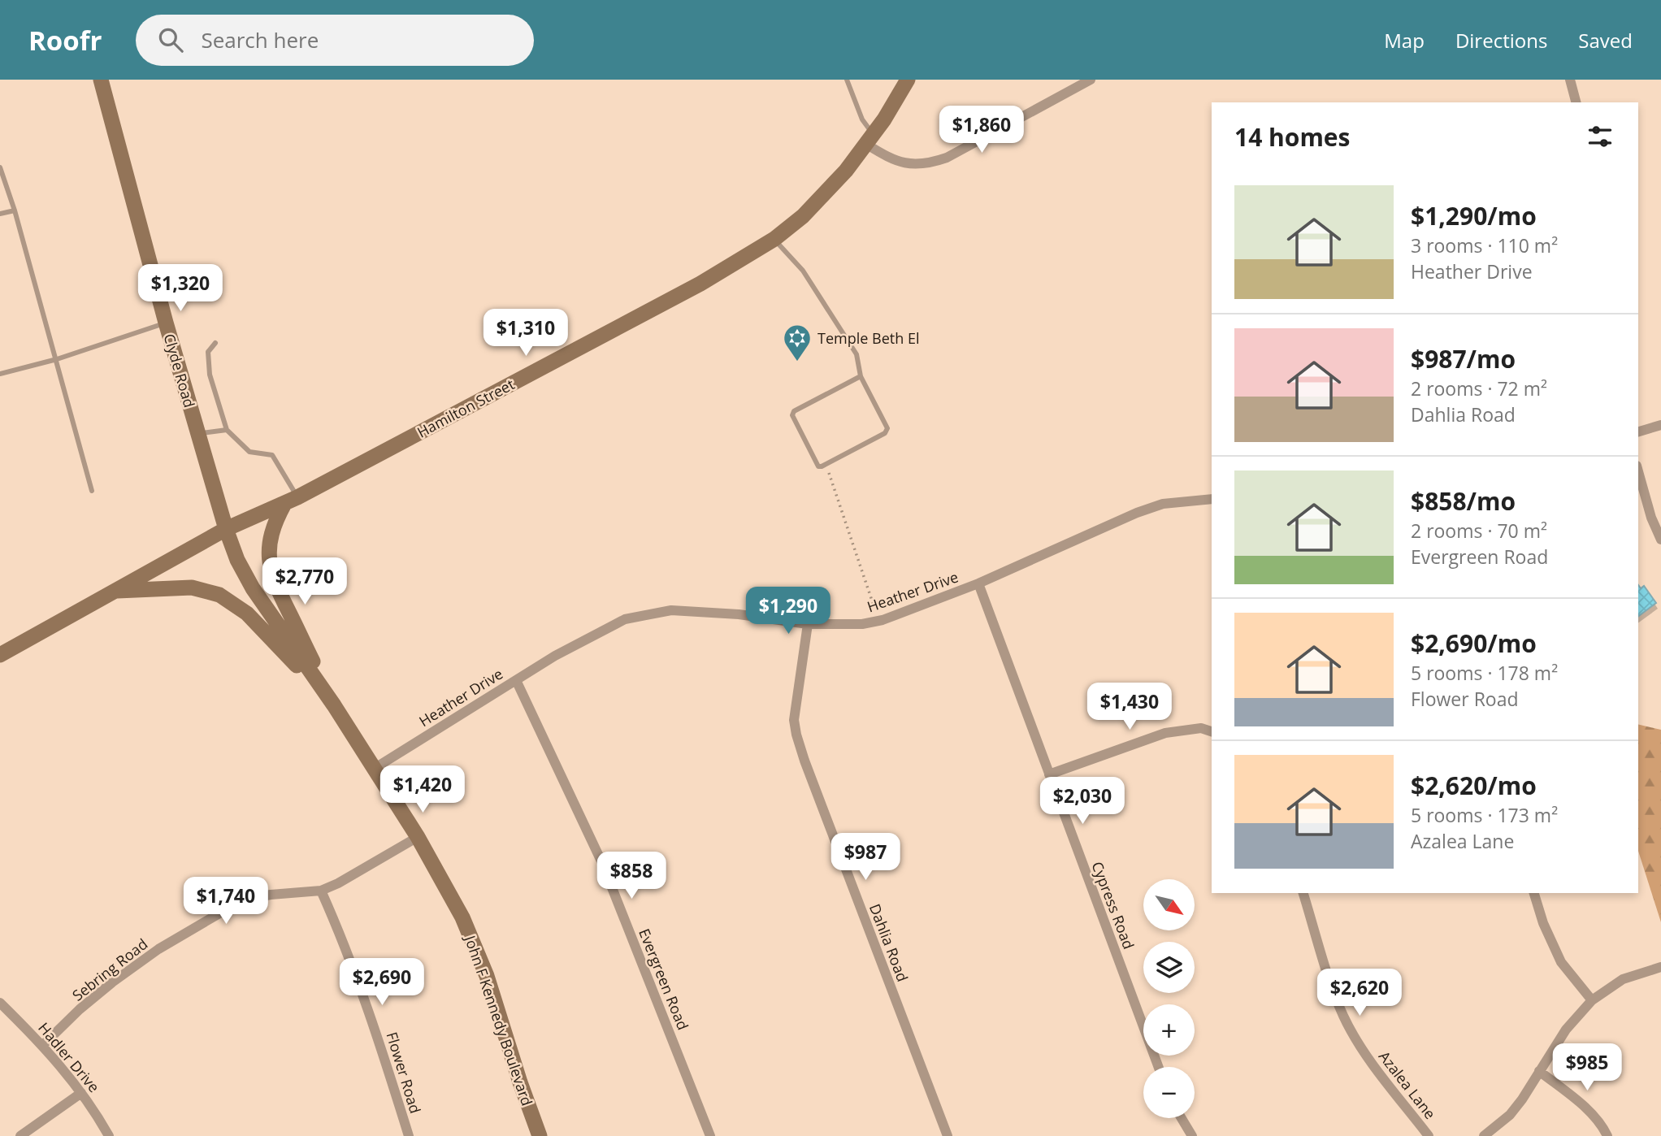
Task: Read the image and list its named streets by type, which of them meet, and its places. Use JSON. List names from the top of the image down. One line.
{"streets":{"street":["Clyde Road","Hamilton Street","Heather Drive","Cypress Road","Dahlia Road","Sebring Road","Evergreen Road","John F Kennedy Boulevard","Hadler Drive","Flower Road","Azalea Lane"]},"crossings":[["Clyde Road","Hamilton Street"],["Clyde Road","John F Kennedy Boulevard"],["Hamilton Street","John F Kennedy Boulevard"],["Heather Drive","Cypress Road"],["Heather Drive","Dahlia Road"],["Heather Drive","Evergreen Road"],["Heather Drive","John F Kennedy Boulevard"],["Sebring Road","John F Kennedy Boulevard"],["Sebring Road","Hadler Drive"],["Sebring Road","Flower Road"]],"places":{"synagogue":["Temple Beth El"]},"north":"bottom right","page":{"header":"Roofr","search":"Search here","nav":["Map","Directions","Saved"],"heading":"14 homes","price":["$1,860","$1,320","$1,310","$2,770","$1,290","$1,430","$1,420","$2,030","$987","$858","$1,740","$2,690","$2,620","$985"],"list":[{"name":"$1,290/mo","note":"3 rooms · 110 m² · Heather Drive"},{"name":"$987/mo","note":"2 rooms · 72 m² · Dahlia Road"},{"name":"$858/mo","note":"2 rooms · 70 m² · Evergreen Road"},{"name":"$2,690/mo","note":"5 rooms · 178 m² · Flower Road"},{"name":"$2,620/mo","note":"5 rooms · 173 m² · Azalea Lane"}],"map_buttons":["+","−"]}}
